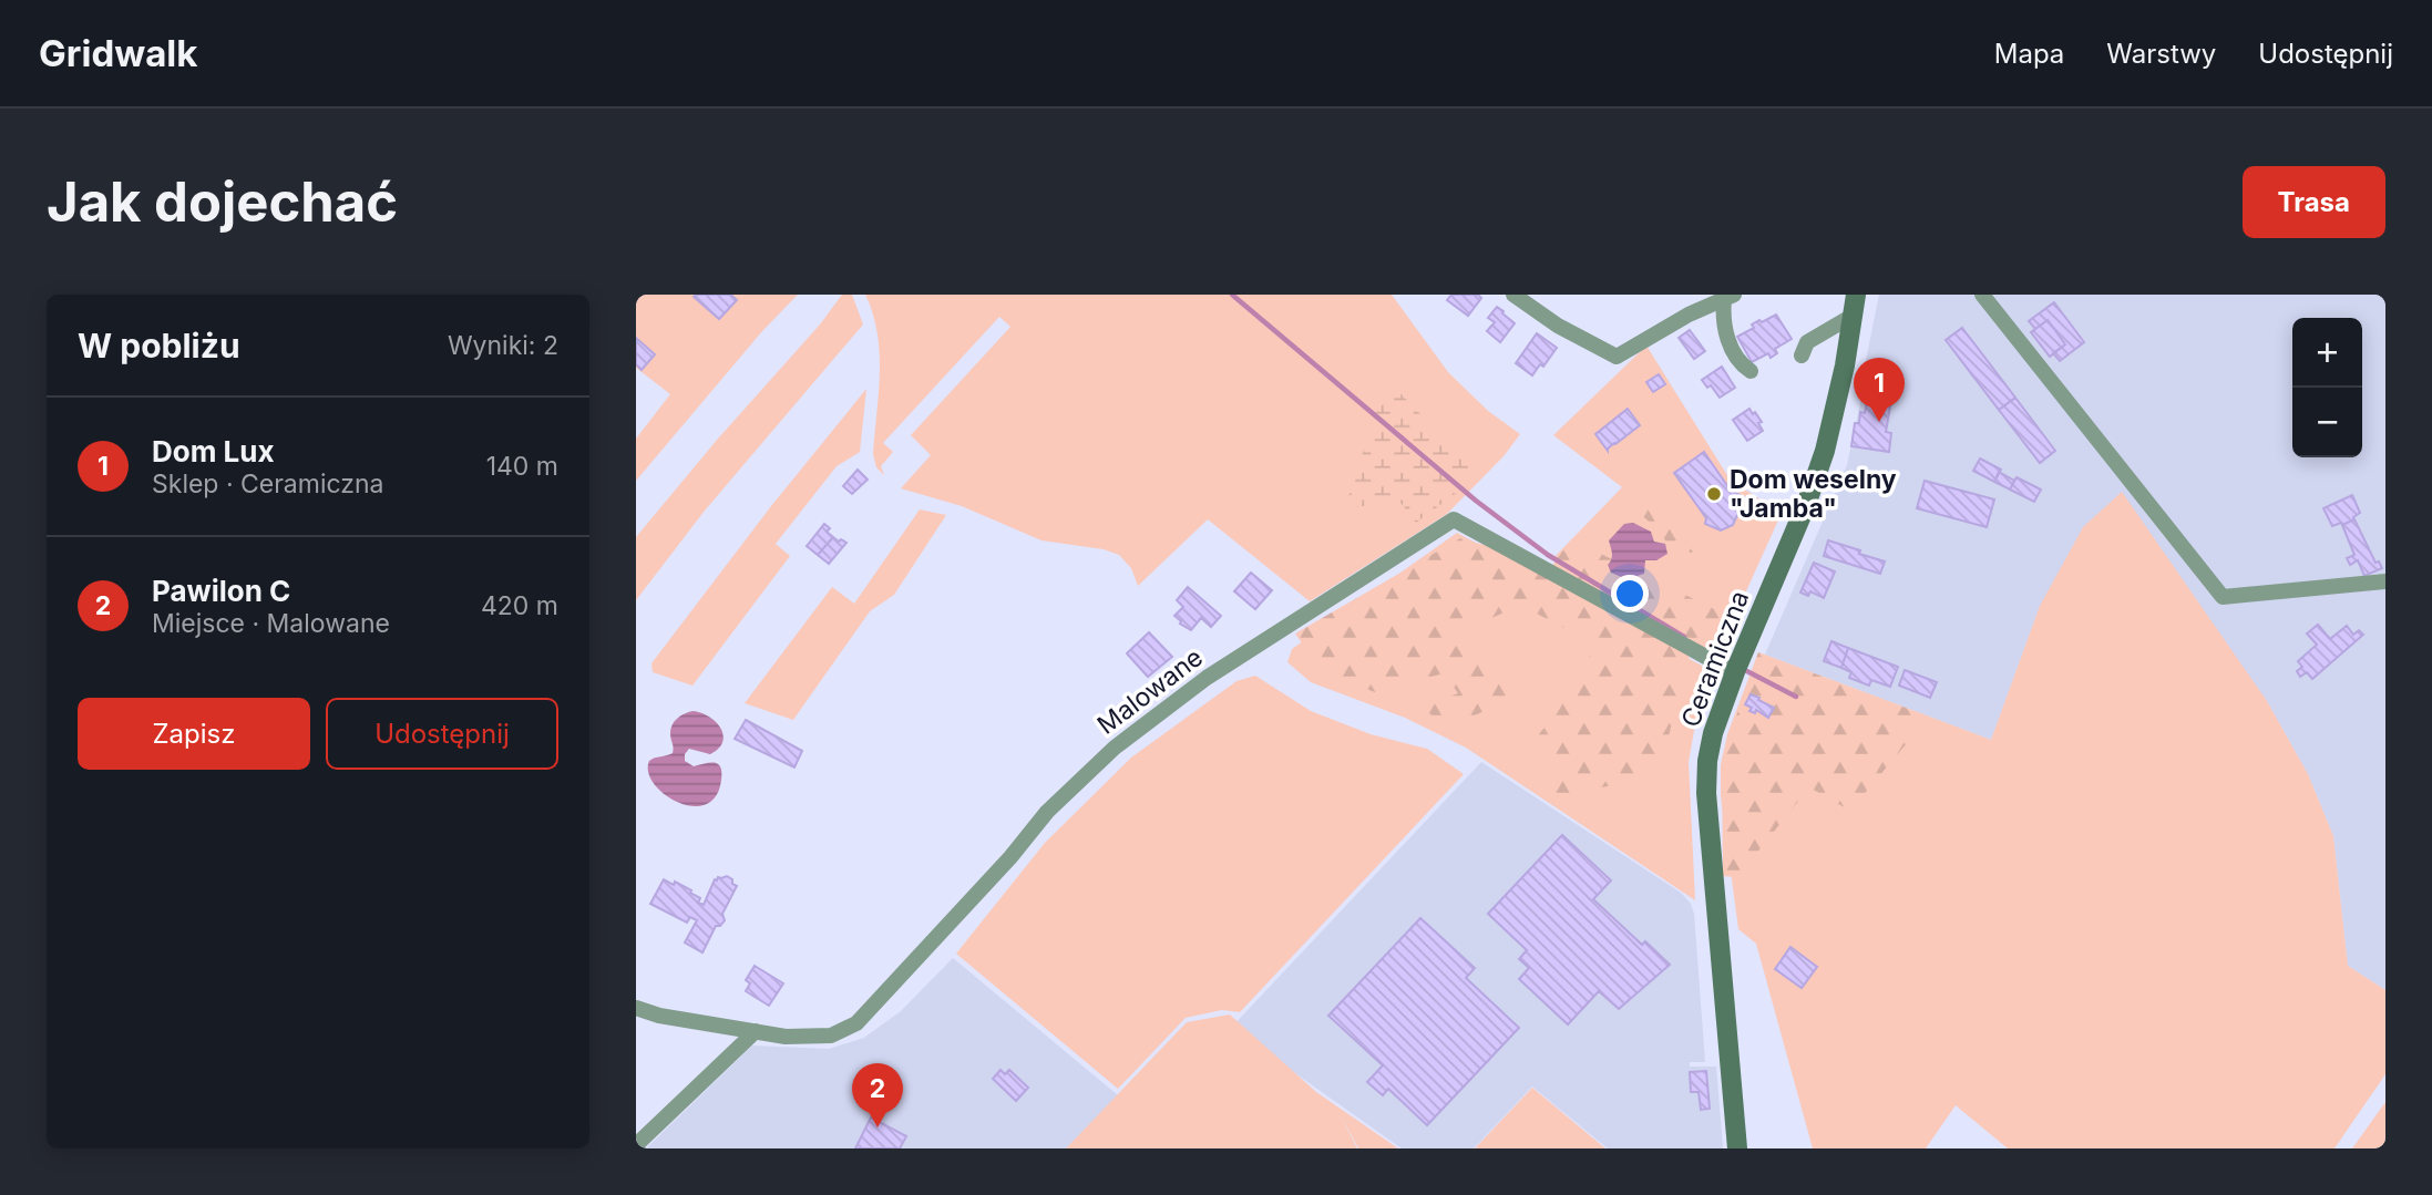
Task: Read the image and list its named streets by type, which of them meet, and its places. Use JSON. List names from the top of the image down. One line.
{"streets":{"street":["Ceramiczna","Malowane"]},"crossings":[["Ceramiczna","Malowane"]],"places":["Dom weselny \"Jamba\""],"page":{"header":"Gridwalk","nav":["Mapa","Warstwy","Udostępnij"],"buttons":["Trasa",["Zapisz","Udostępnij"]],"title":"Jak dojechać","heading":["W pobliżu","Wyniki: 2"],"map_buttons":["+","−"],"pins":["1","2"],"list":[{"mark":"1","name":"Dom Lux","note":"Sklep · Ceramiczna","value":"140 m"},{"mark":"2","name":"Pawilon C","note":"Miejsce · Malowane","value":"420 m"}]}}
